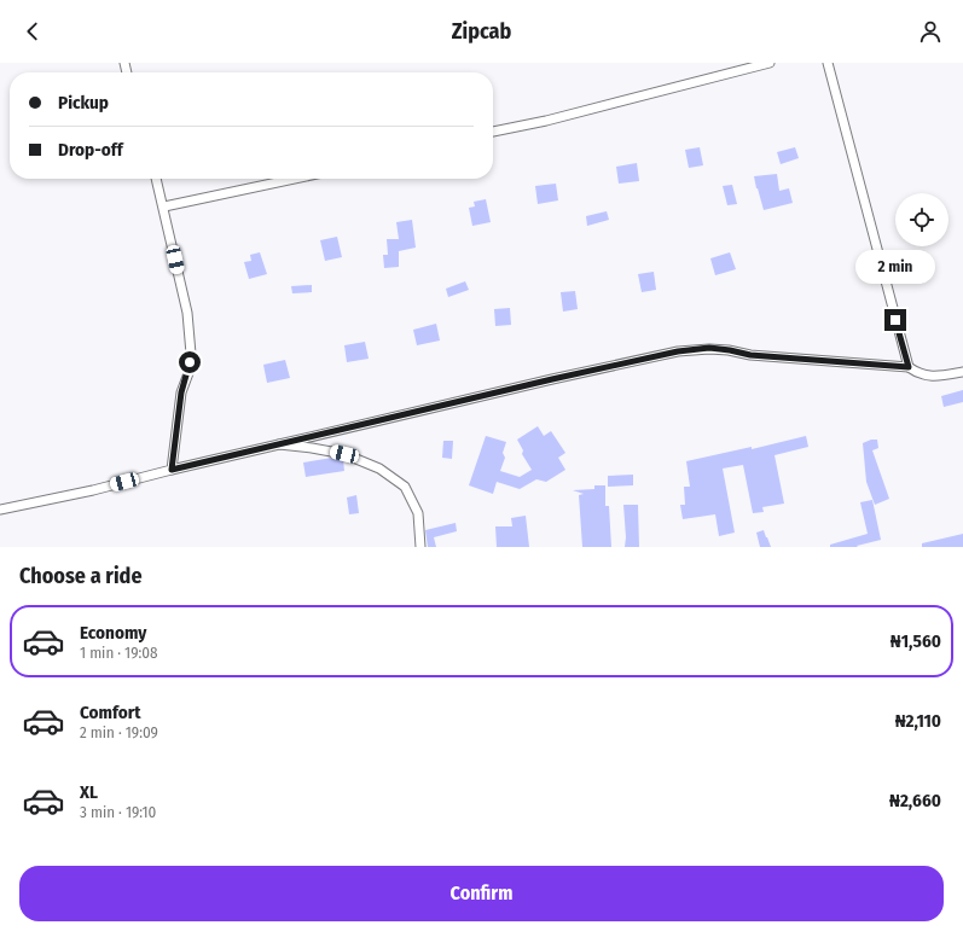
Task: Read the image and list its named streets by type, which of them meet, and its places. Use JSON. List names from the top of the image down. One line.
{"page":{"header":"Zipcab","banner":["Pickup","Drop-off"],"bubble":"2 min","heading":"Choose a ride","list":[{"name":"Economy","note":"1 min · 19:08","value":"₦1,560"},{"name":"Comfort","note":"2 min · 19:09","value":"₦2,110"},{"name":"XL","note":"3 min · 19:10","value":"₦2,660"}],"buttons":"Confirm"}}
